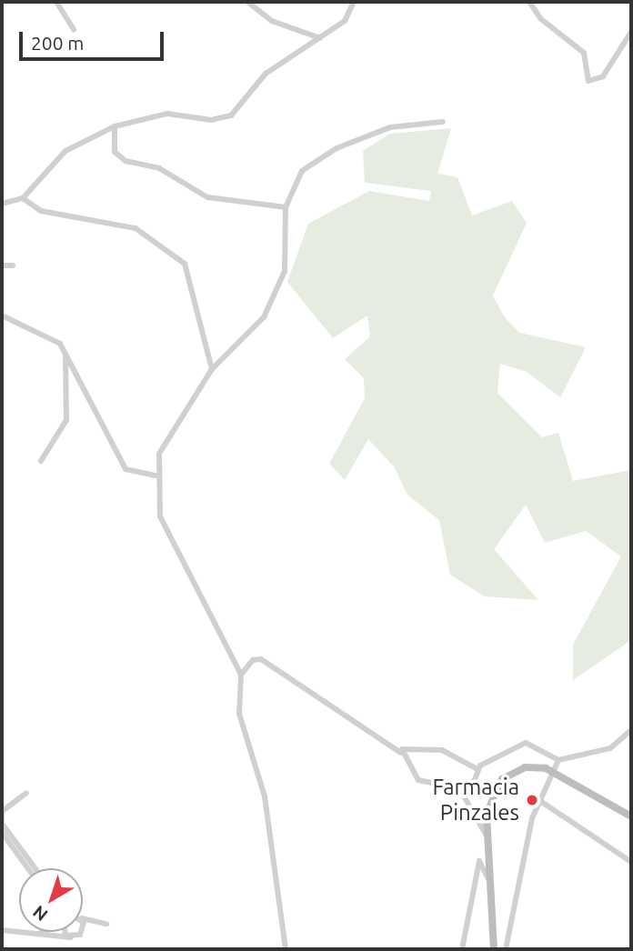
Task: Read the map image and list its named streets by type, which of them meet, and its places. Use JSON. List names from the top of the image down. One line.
{"places":["Farmacia Pinzales"],"scale_bar":"200 m","north":"bottom left"}
